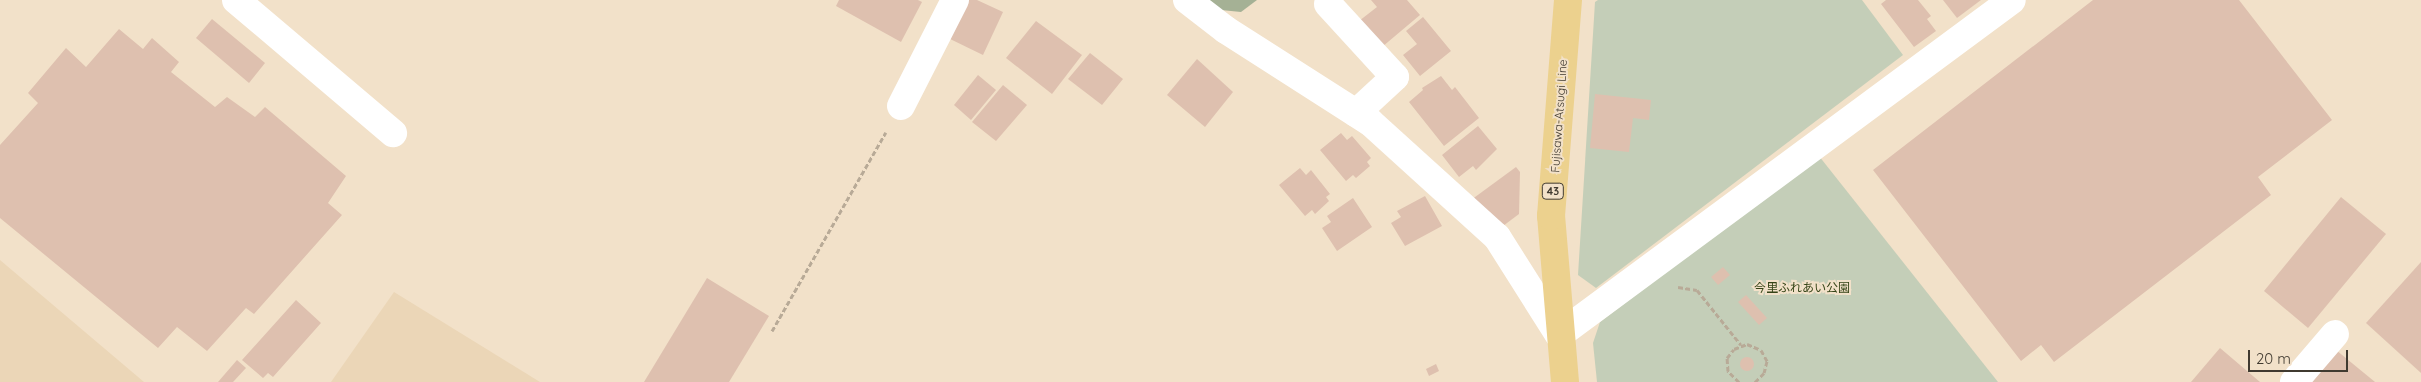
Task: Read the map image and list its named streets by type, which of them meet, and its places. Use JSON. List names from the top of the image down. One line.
{"streets":{"main road":["Fujisawa-Atsugi Line","43"]},"parks":["今里ふれあい公園"],"scale_bar":"20 m"}
